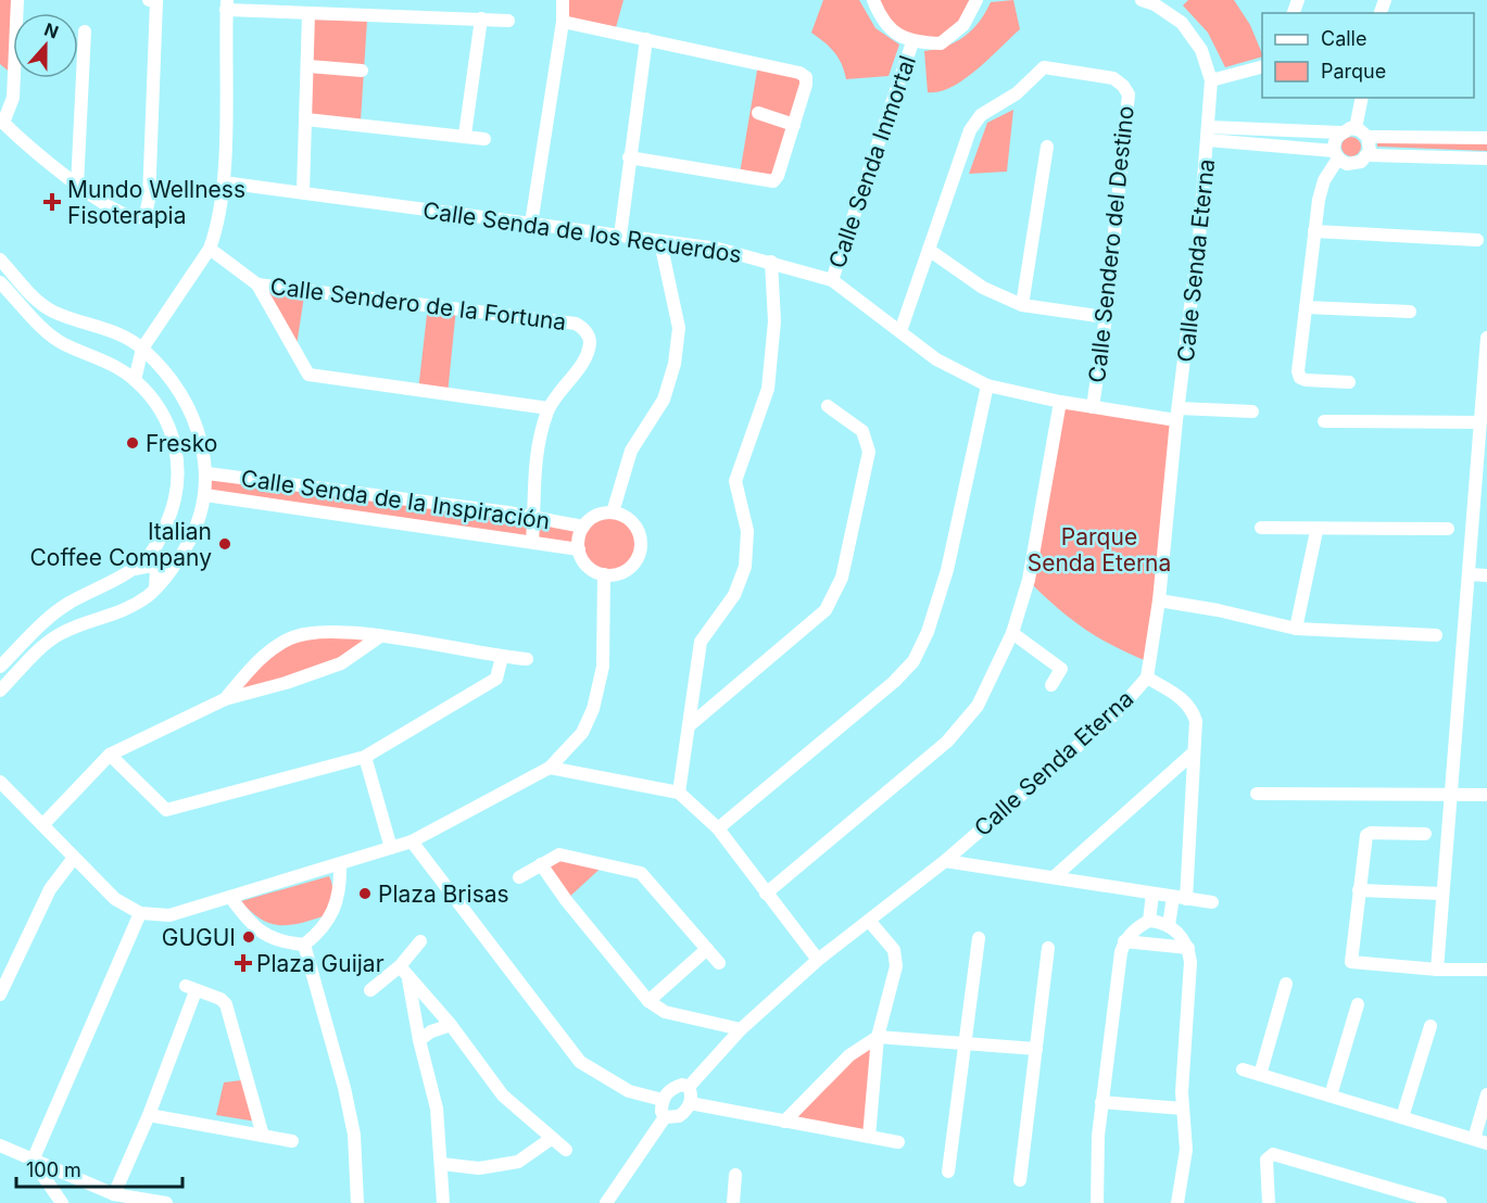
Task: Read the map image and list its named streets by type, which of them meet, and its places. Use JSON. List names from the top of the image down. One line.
{"streets":{"street":["Calle Senda Inmortal","Calle Senda de los Recuerdos","Calle Sendero del Destino","Calle Senda Eterna","Calle Sendero de la Fortuna","Calle Senda de la Inspiración"]},"crossings":[["Calle Senda Inmortal","Calle Senda de los Recuerdos"],["Calle Senda de los Recuerdos","Calle Sendero del Destino"],["Calle Senda de los Recuerdos","Calle Senda Eterna"],["Calle Sendero de la Fortuna","Calle Senda de la Inspiración"]],"parks":["Parque Senda Eterna"],"places":{"health":["Mundo Wellness Fisoterapia","Plaza Guijar"],"other":["Fresko","Italian Coffee Company","Plaza Brisas","GUGUI"]},"legend":["Calle","Parque"],"scale_bar":"100 m","north":"top"}
